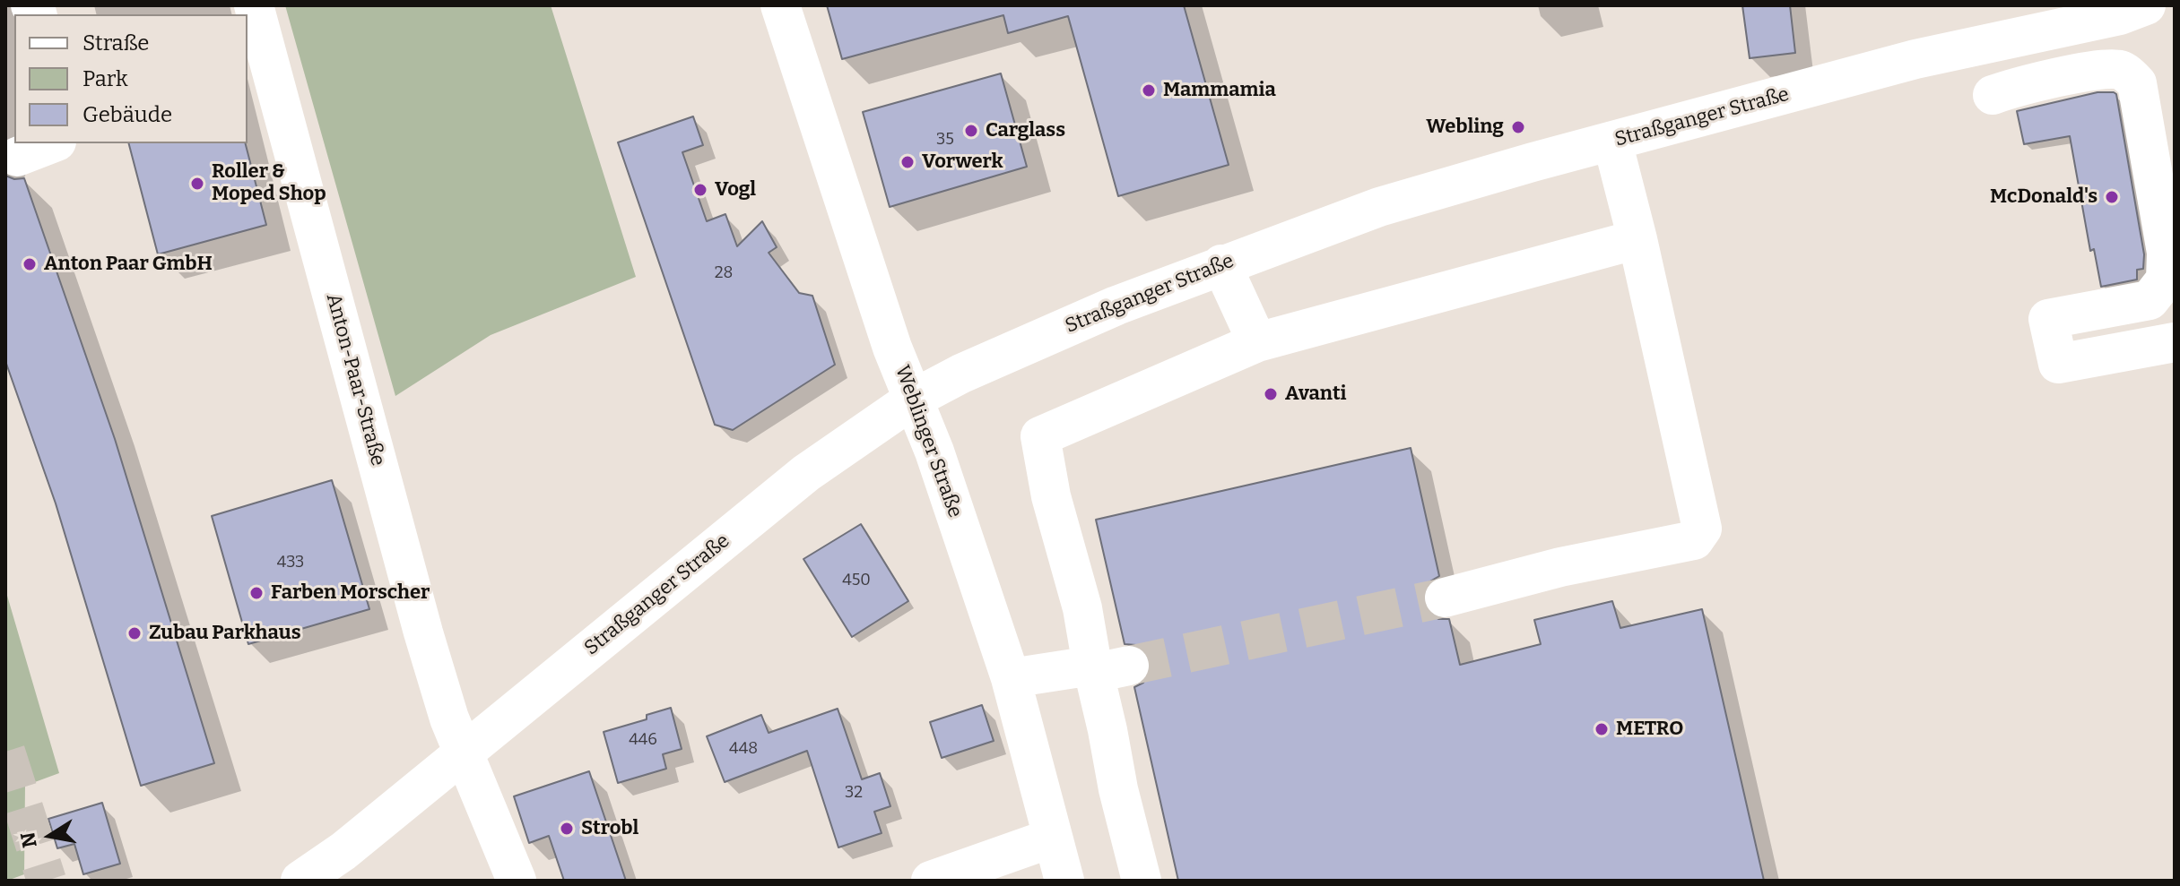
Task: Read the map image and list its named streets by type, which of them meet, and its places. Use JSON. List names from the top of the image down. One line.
{"streets":{"street":["Straßganger Straße","Anton-Paar-Straße","Weblinger Straße"]},"crossings":[["Straßganger Straße","Anton-Paar-Straße"],["Straßganger Straße","Weblinger Straße"]],"places":["Mammamia","Webling","Carglass","Vorwerk","Roller & Moped Shop","Vogl","McDonald's","Anton Paar GmbH","Avanti","Farben Morscher","Zubau Parkhaus","METRO","Strobl"],"house_numbers":["35","28","433","450","446","448","32"],"legend":["Straße","Park","Gebäude"],"north":"left"}
